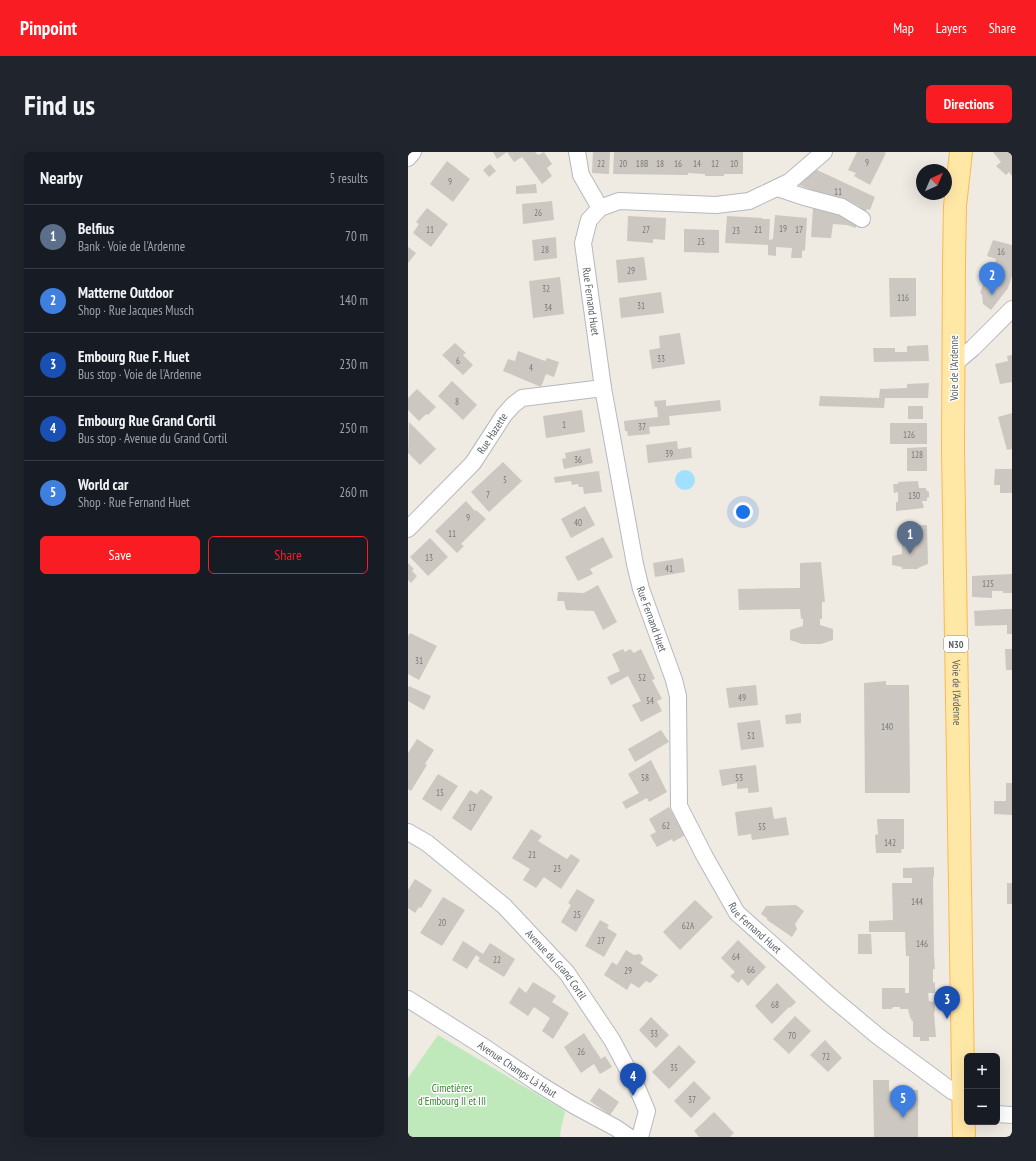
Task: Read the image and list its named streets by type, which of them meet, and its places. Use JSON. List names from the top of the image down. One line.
{"streets":{"main road":["Voie de l'Ardenne","N30"],"street":["Rue Fernand Huet","Rue Hazette","Avenue du Grand Cortil","Avenue Champs Là Haut"]},"crossings":[["Rue Fernand Huet","Rue Hazette"]],"parks":["Cimetières d'Embourg II et III"],"house_numbers":["9","22","20","18B","18","16","14","12","10","9","11","26","19","11","27","21","17","23","25","28","16","29","32","116","31","34","33","6","4","8","1","37","126","39","128","36","5","7","130","9","40","11","13","41","125","31","52","49","54","140","51","58","53","15","17","62","55","142","21","23","144","25","20","62A","27","146","64","22","66","29","68","33","70","26","72","35","37"],"north":"top right","page":{"header":"Pinpoint","nav":["Map","Layers","Share"],"buttons":["Directions",["Save","Share"]],"title":"Find us","heading":["Nearby","5 results"],"list":[{"mark":"1","name":"Belfius","note":"Bank · Voie de l'Ardenne","value":"70 m"},{"mark":"2","name":"Matterne Outdoor","note":"Shop · Rue Jacques Musch","value":"140 m"},{"mark":"3","name":"Embourg Rue F. Huet","note":"Bus stop · Voie de l'Ardenne","value":"230 m"},{"mark":"4","name":"Embourg Rue Grand Cortil","note":"Bus stop · Avenue du Grand Cortil","value":"250 m"},{"mark":"5","name":"World car","note":"Shop · Rue Fernand Huet","value":"260 m"}],"pins":["2","1","3","4","5"],"map_buttons":["+","−"]}}
